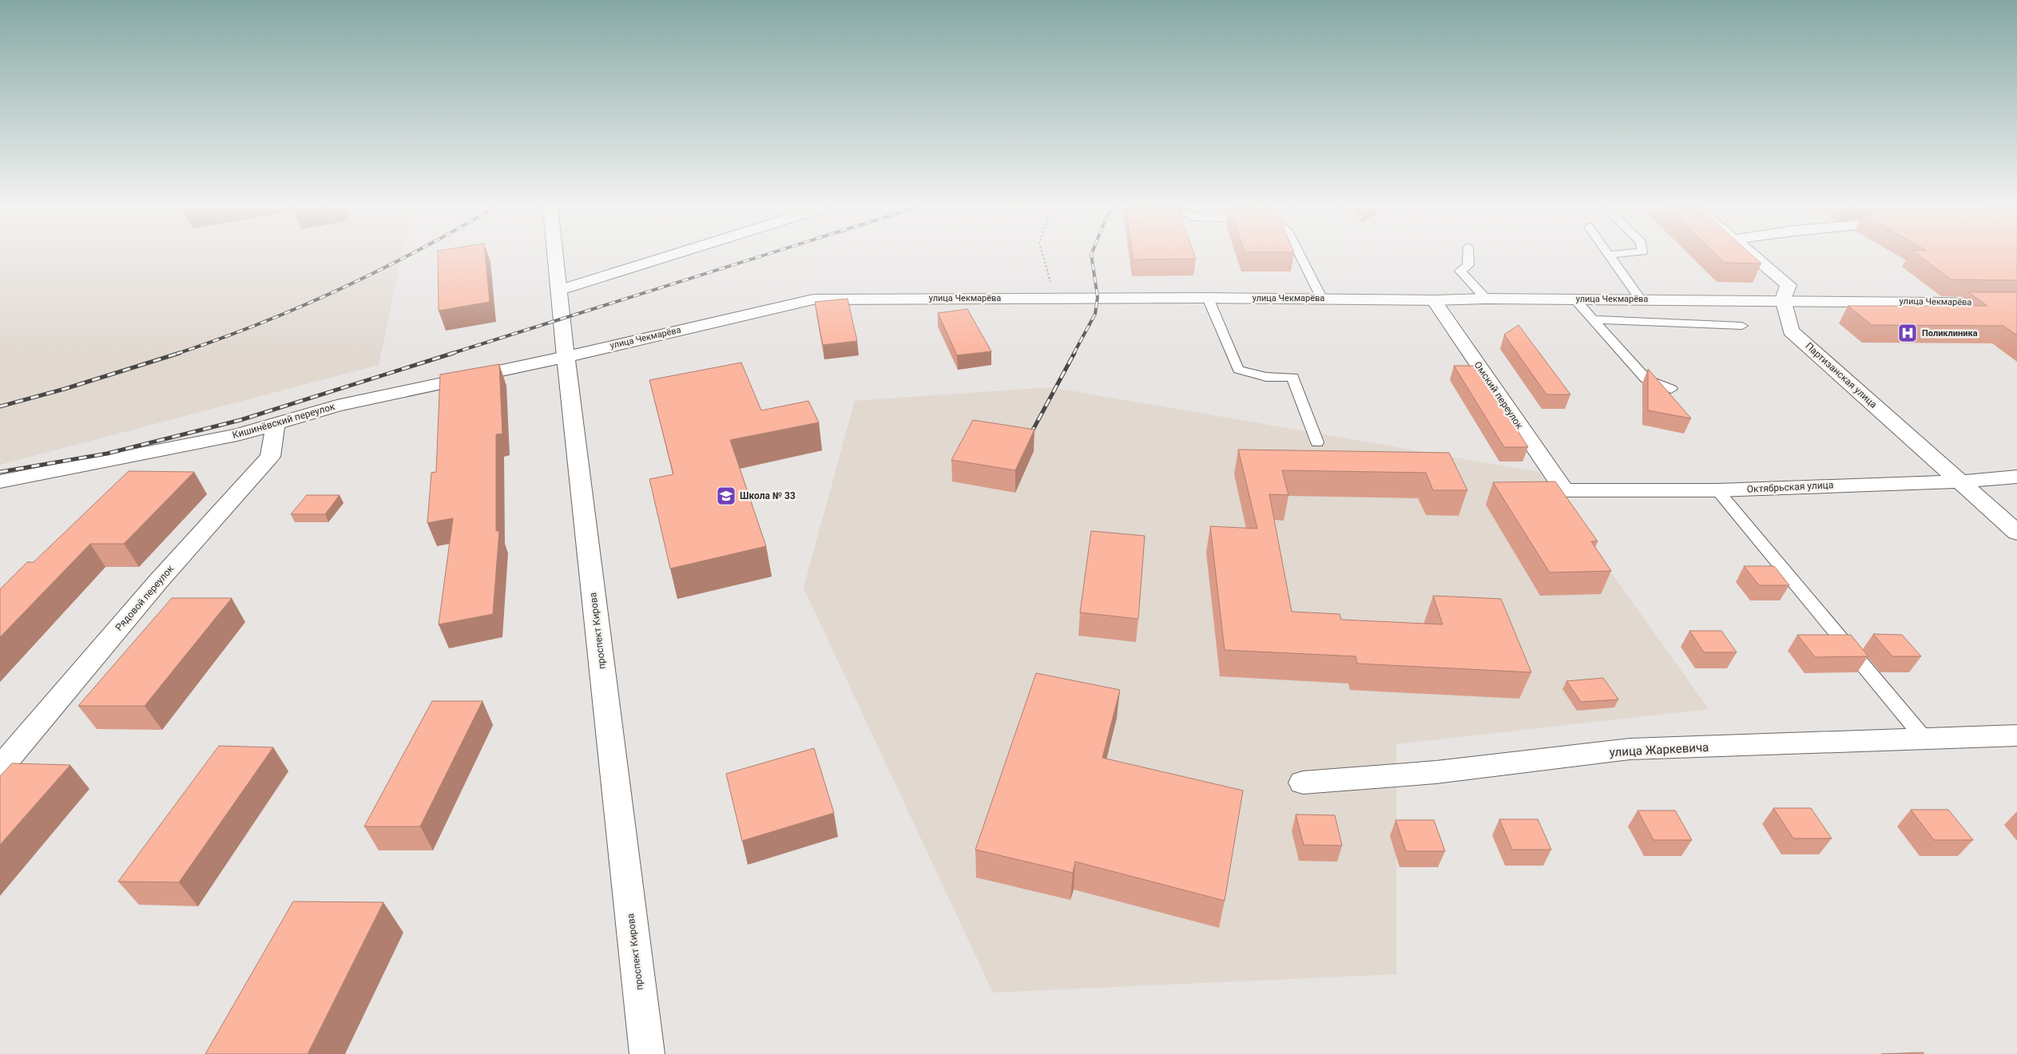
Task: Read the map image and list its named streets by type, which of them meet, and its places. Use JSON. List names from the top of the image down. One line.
{"streets":{"street":["улица Чекмарёва","Партизанская улица","Омский переулок","Кишинёвский переулок","Октябрьская улица","Рядовой переулок","проспект Кирова","улица Жаркевича"]},"crossings":[["улица Чекмарёва","Партизанская улица"],["улица Чекмарёва","Омский переулок"],["улица Чекмарёва","Кишинёвский переулок"],["улица Чекмарёва","проспект Кирова"],["Партизанская улица","Октябрьская улица"],["Омский переулок","Октябрьская улица"],["Кишинёвский переулок","Рядовой переулок"],["Кишинёвский переулок","проспект Кирова"]],"places":{"hospital":["Поликлиника"],"school or university":["Школа № 33"]}}
